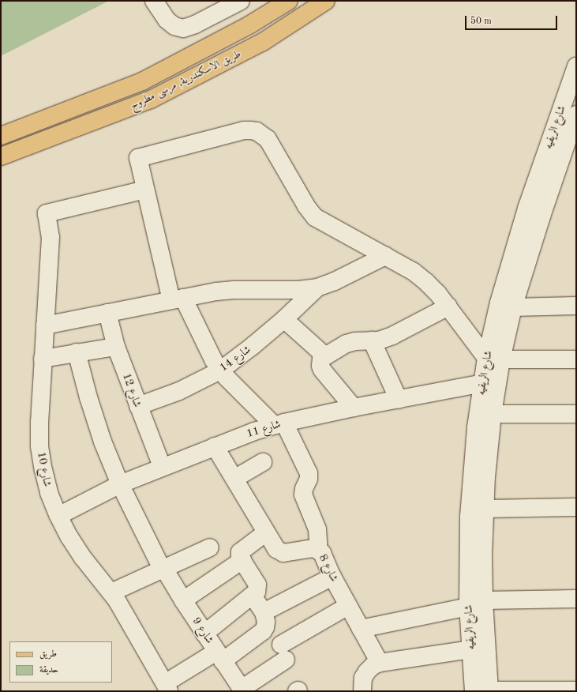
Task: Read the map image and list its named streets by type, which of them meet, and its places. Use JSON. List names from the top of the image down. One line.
{"streets":{"main road":["طريق الاسكندرية, مرسى مطروح"],"street":["شارع الريفيه","شارع 14","شارع 12","شارع 11","شارع 10","شارع 8","شارع 9"]},"crossings":[["شارع الريفيه","شارع 11"],["شارع 14","شارع 12"],["شارع 12","شارع 11"],["شارع 11","شارع 10"],["شارع 11","شارع 8"],["شارع 11","شارع 9"]],"legend":["طريق","حديقة"],"scale_bar":"50 m"}
